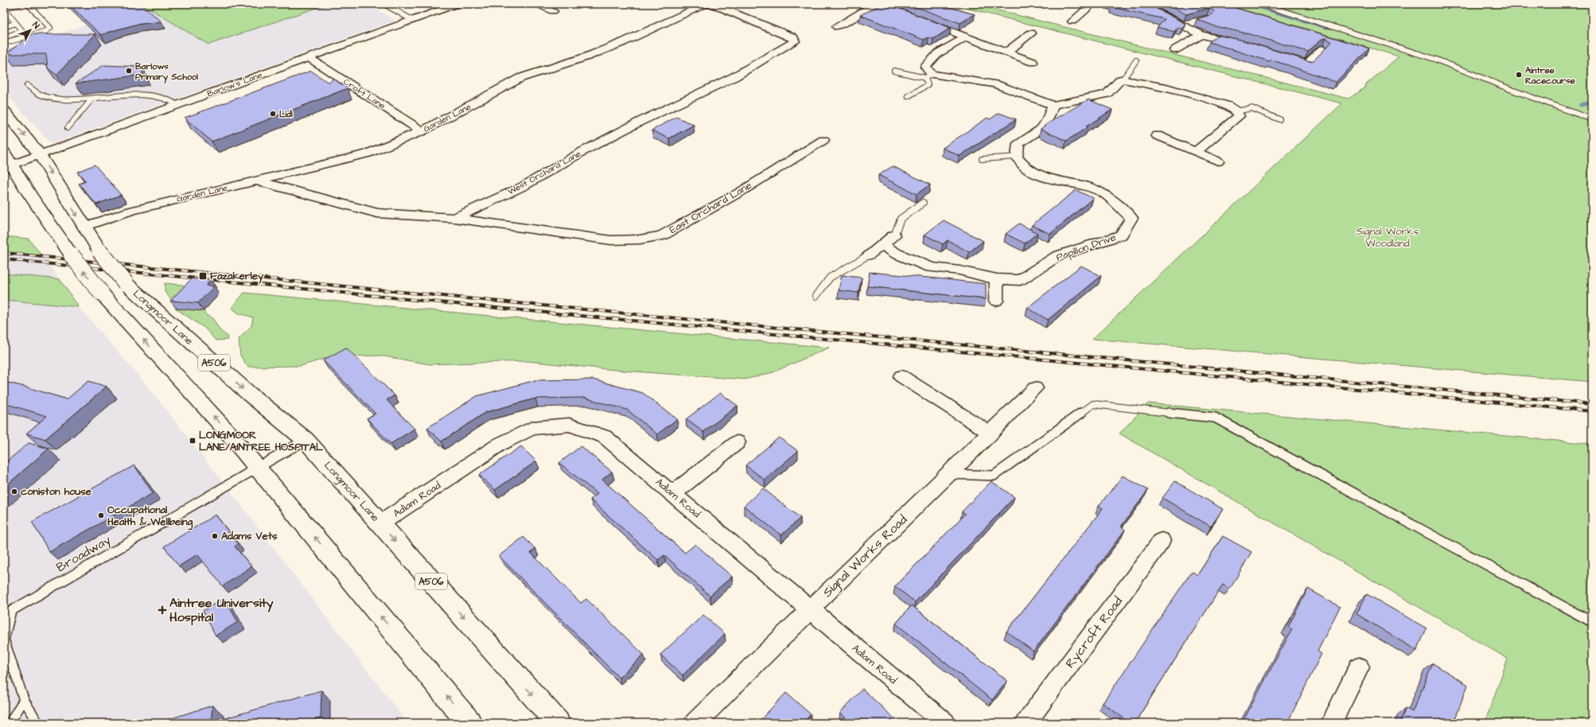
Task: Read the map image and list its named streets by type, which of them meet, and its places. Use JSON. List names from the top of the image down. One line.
{"streets":{"main road":["Longmoor Lane","A506"],"street":["Barlow's Lane","Croft Lane","Garden Lane","West Orchard Lane","East Orchard Lane","Papillon Drive","Adlam Road","Signal Works Road","Rycroft Road"],"lane":["Broadway"]},"crossings":[["Barlow's Lane","Croft Lane"],["Barlow's Lane","Longmoor Lane"],["Croft Lane","Garden Lane"],["Garden Lane","West Orchard Lane"],["Garden Lane","Longmoor Lane"],["West Orchard Lane","East Orchard Lane"],["Longmoor Lane","Adlam Road"],["Longmoor Lane","Broadway"],["Adlam Road","Signal Works Road"]],"parks":["Signal Works Woodland"],"places":{"other":["Barlows Primary School","Aintree Racecourse","Lidl","coniston house","Occupational Health & Wellbeing","Adams Vets"],"transit":["Fazakerley","LONGMOOR LANE/AINTREE HOSPITAL"],"health":["Aintree University Hospital"]},"north":"top right"}
